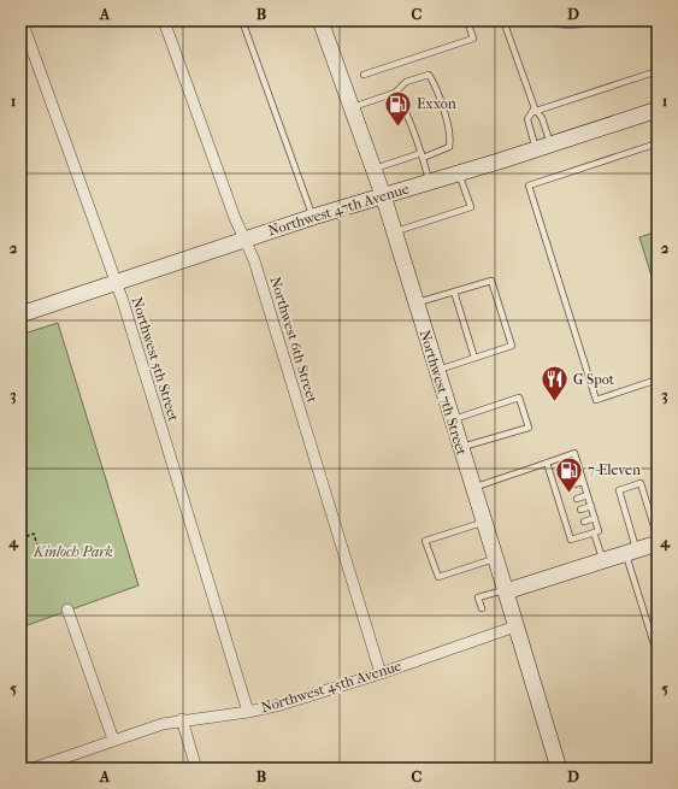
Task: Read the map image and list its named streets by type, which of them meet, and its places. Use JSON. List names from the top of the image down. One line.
{"streets":{"street":["Northwest 47th Avenue","Northwest 6th Street","Northwest 5th Street","Northwest 7th Street","Northwest 45th Avenue"]},"crossings":[["Northwest 47th Avenue","Northwest 6th Street"],["Northwest 47th Avenue","Northwest 5th Street"],["Northwest 47th Avenue","Northwest 7th Street"],["Northwest 6th Street","Northwest 45th Avenue"],["Northwest 5th Street","Northwest 45th Avenue"],["Northwest 7th Street","Northwest 45th Avenue"]],"parks":["Kinloch Park"],"places":{"fuel station":["Exxon","7-Eleven"],"restaurant":["G Spot"]},"grid":{"columns":["A","B","C","D"],"rows":["1","2","3","4","5"]}}
